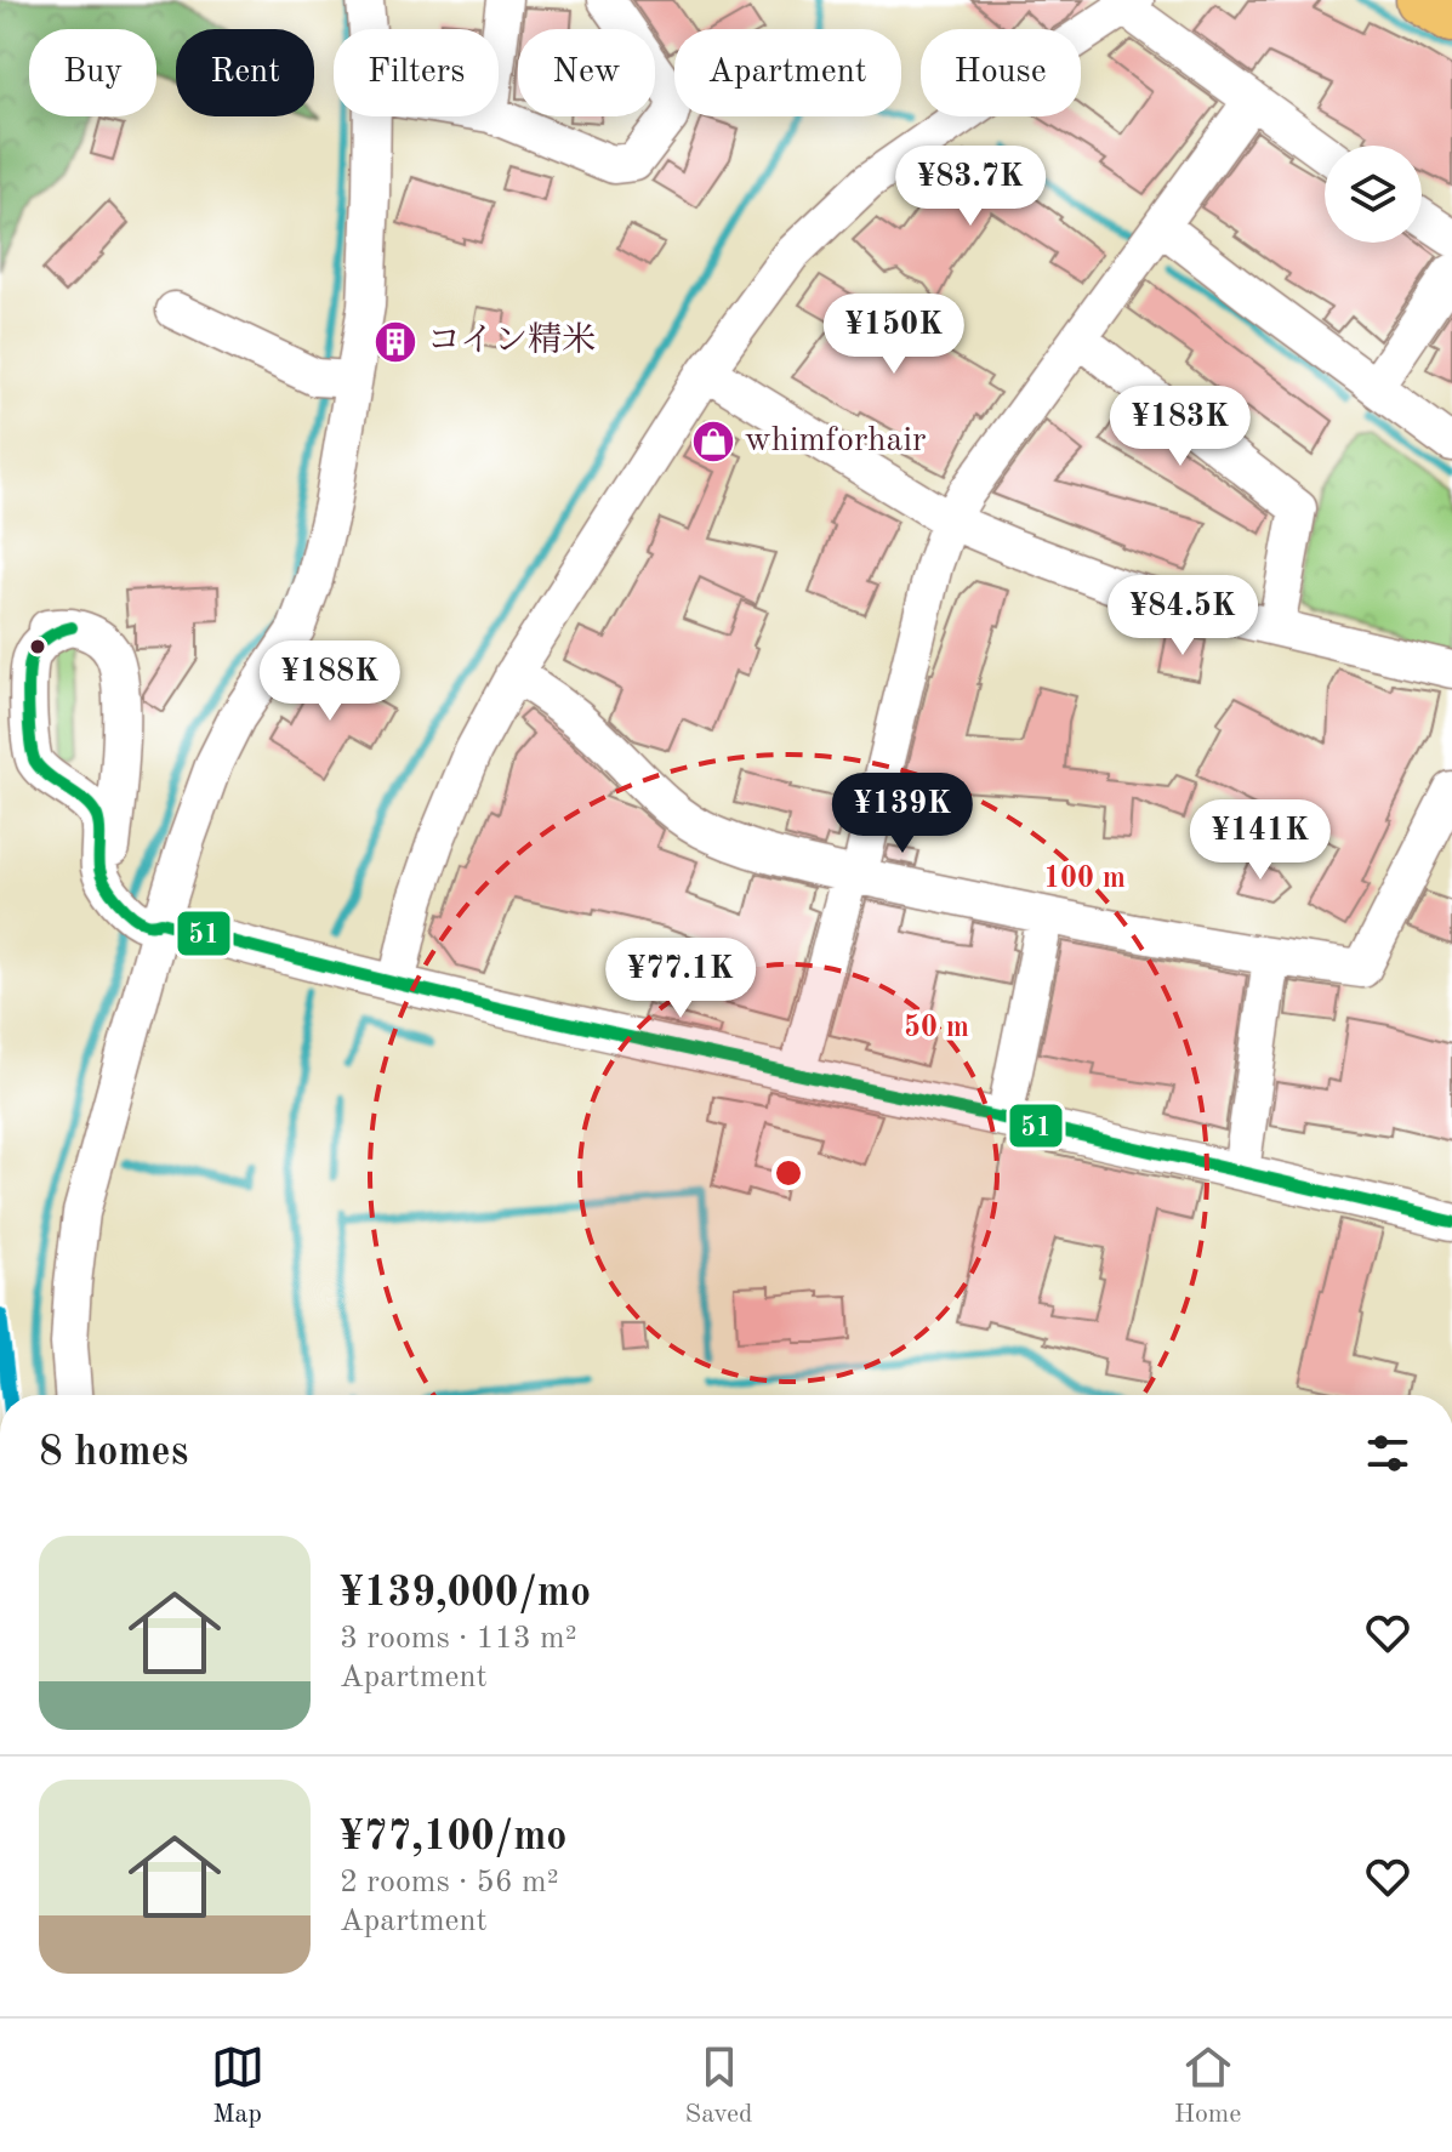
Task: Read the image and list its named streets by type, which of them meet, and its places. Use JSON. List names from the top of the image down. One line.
{"places":{"building":["コイン精米"],"shop":["whimforhair"]},"lines":["transit line 51"],"page":{"chip":["Buy","Rent","Filters","New","Apartment","House"],"price":["¥83.7K","¥150K","¥183K","¥84.5K","¥188K","¥139K","¥141K","¥77.1K"],"heading":"8 homes","list":[{"name":"¥139,000/mo","note":"3 rooms · 113 m² · Apartment"},{"name":"¥77,100/mo","note":"2 rooms · 56 m² · Apartment"}],"tabs":["Map","Saved","Home"]},"rings":["100 m","50 m"]}
